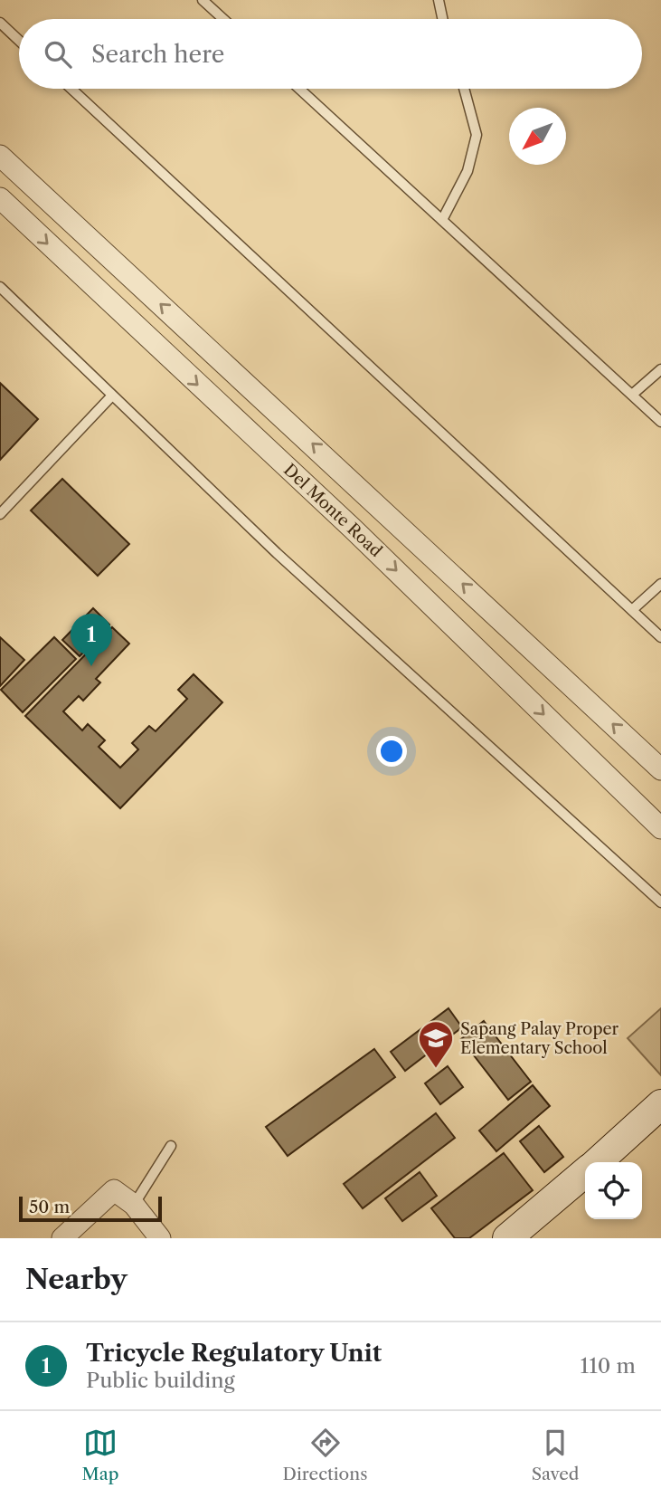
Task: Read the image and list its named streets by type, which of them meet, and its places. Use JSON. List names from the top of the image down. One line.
{"streets":{"street":["Del Monte Road"]},"places":{"school or university":["Sapang Palay Proper Elementary School"]},"scale_bar":"50 m","north":"bottom left","page":{"search":"Search here","pins":"1","scale":"50 m","heading":"Nearby","list":[{"mark":"1","name":"Tricycle Regulatory Unit","note":"Public building","value":"110 m"}],"nav":["Map","Directions","Saved"]}}
